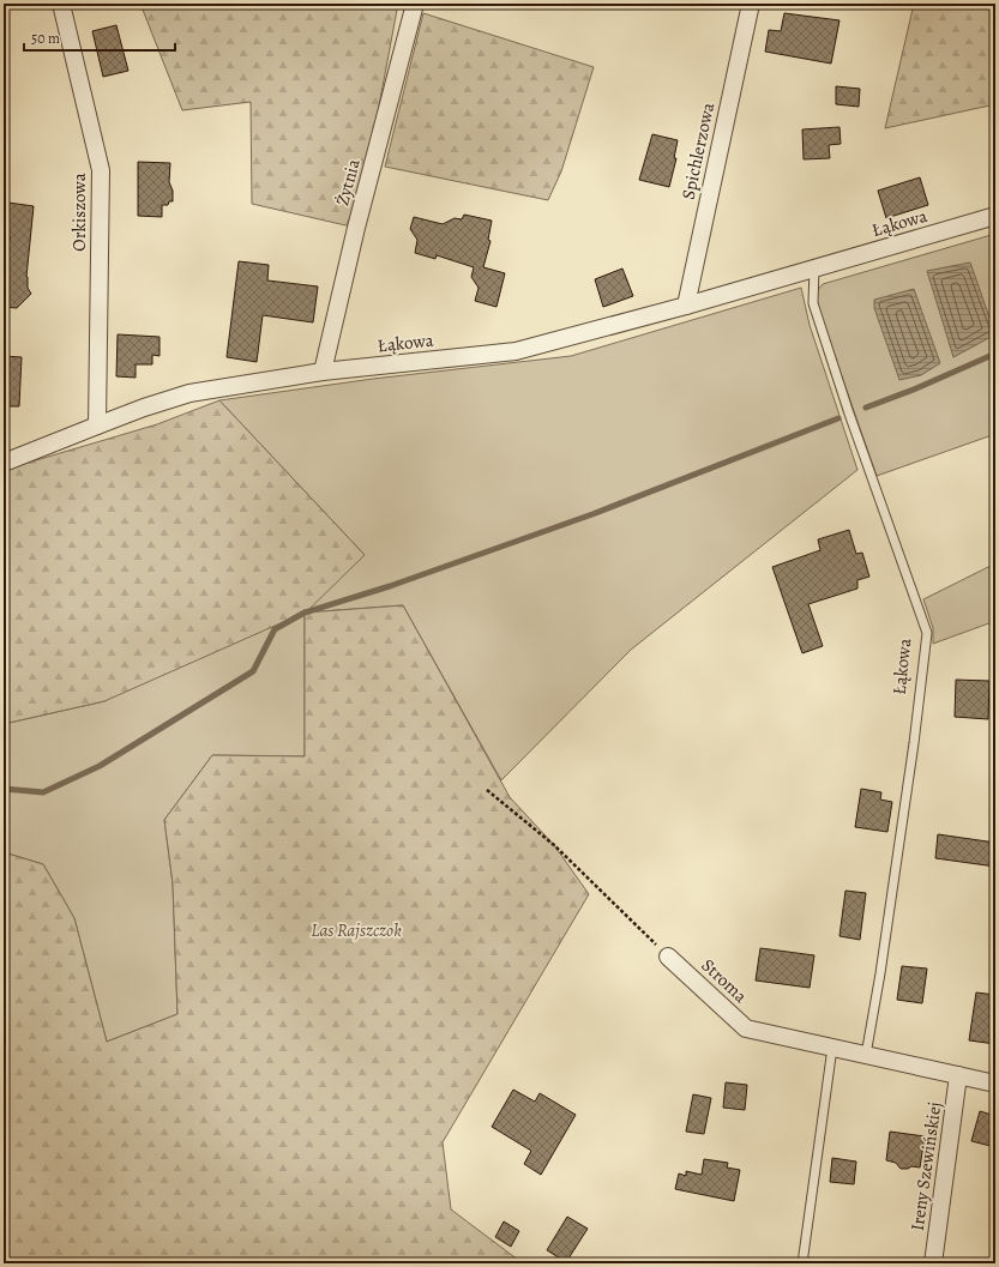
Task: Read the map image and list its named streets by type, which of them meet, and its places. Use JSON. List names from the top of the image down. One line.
{"streets":{"street":["Spichlerzowa","Żytnia","Orkiszowa","Łąkowa","Stroma","Ireny Szewińskiej"]},"crossings":[["Spichlerzowa","Łąkowa"],["Żytnia","Łąkowa"],["Orkiszowa","Łąkowa"],["Łąkowa","Stroma"],["Stroma","Ireny Szewińskiej"]],"parks":["Las Rajszczok"],"scale_bar":"50 m"}
